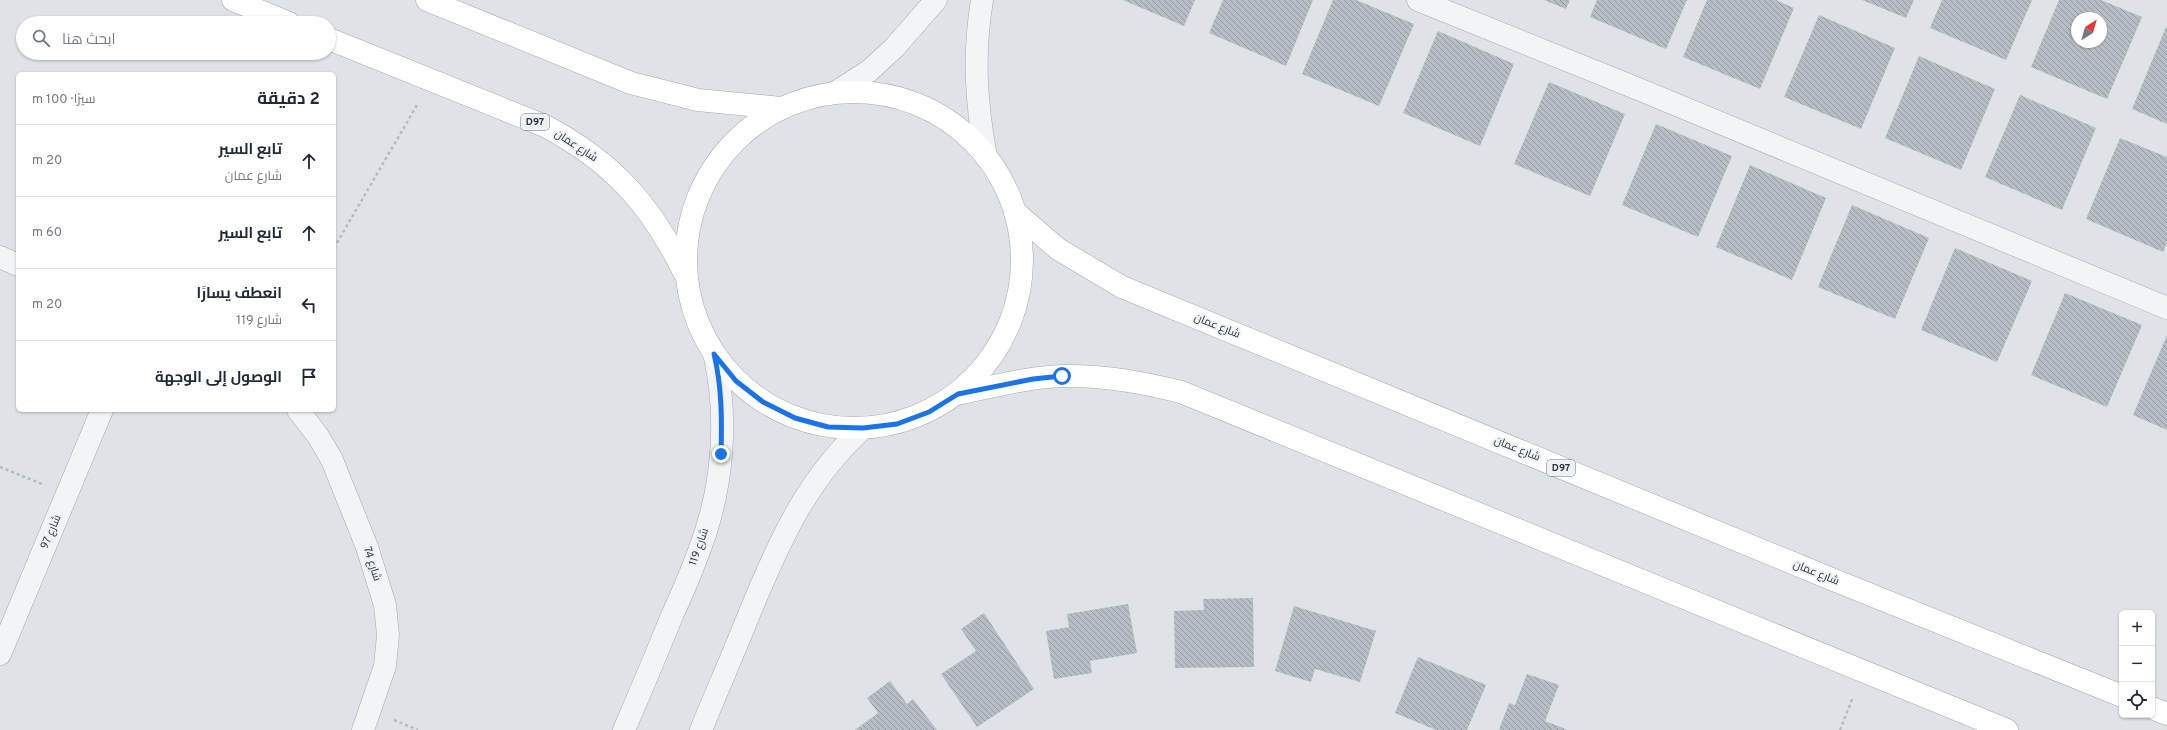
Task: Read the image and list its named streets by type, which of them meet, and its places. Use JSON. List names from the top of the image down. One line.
{"streets":{"main road":["D97","شارع عمان"],"street":["شارع 97","شارع 119","شارع 74"]},"north":"top right","page":{"search":"ابحث هنا","heading":["2 دقيقة","سيرًا · 100 m"],"list":[["تابع السير","شارع عمان","20 m"],["تابع السير","60 m"],["انعطف يسارًا","شارع 119","20 m"],"الوصول إلى الوجهة"],"map_buttons":["+","−"]}}
